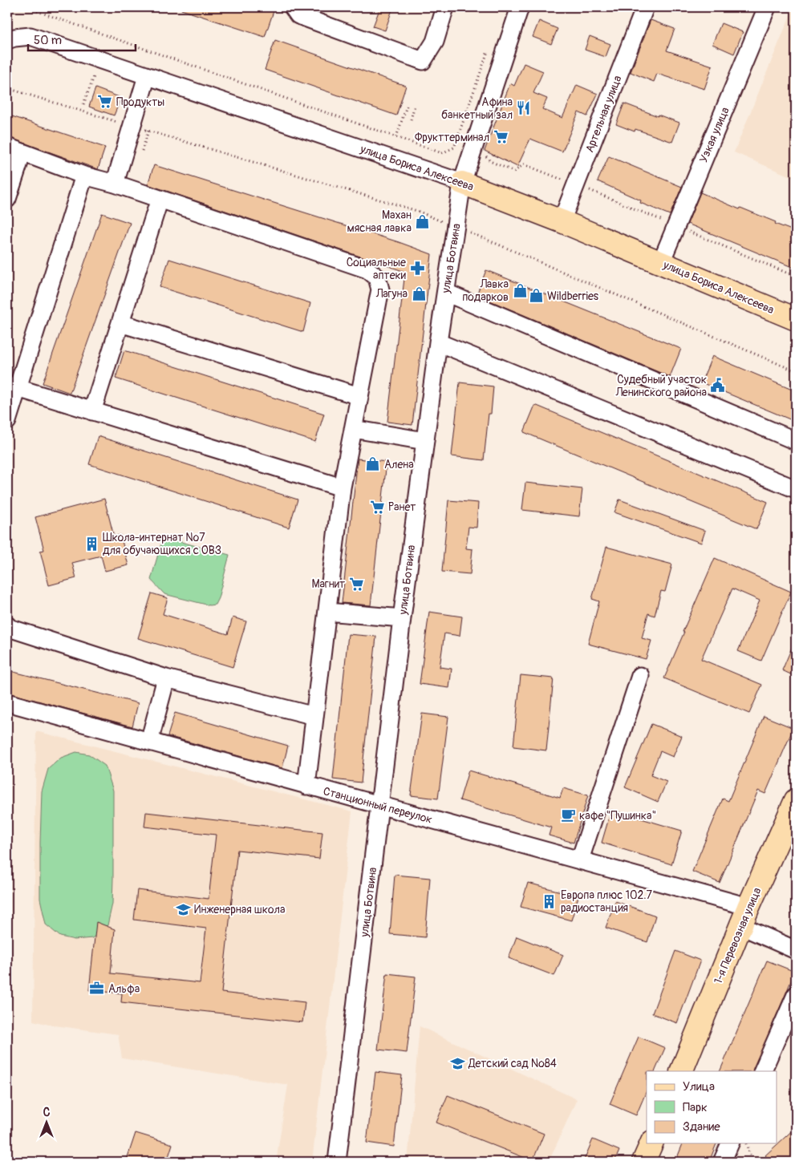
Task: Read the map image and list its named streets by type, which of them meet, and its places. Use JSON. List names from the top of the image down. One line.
{"streets":{"main road":["улица Бориса Алексеева","1-я Перевозная улица"],"street":["Артельная улица","Узкая улица","улица Ботвина","Станционный переулок"]},"crossings":[["Артельная улица","улица Бориса Алексеева"],["Узкая улица","улица Бориса Алексеева"],["улица Бориса Алексеева","улица Ботвина"],["улица Ботвина","Станционный переулок"],["Станционный переулок","1-я Перевозная улица"]],"places":{"supermarket":["Продукты","Фрукттерминал","Ранет","Магнит"],"restaurant":["Афина банкетный зал"],"shop":["Махан мясная лавка","Лавка подарков","Лагуна","Wildberries","Алена"],"pharmacy":["Социальные аптеки"],"public building":["Судебный участок Ленинского района"],"building":["Школа-интернат №7 для обучающихся с ОВЗ","Европа плюс 102.7 радиостанция"],"cafe":["кафе \"Пушинка\""],"school or university":["Инженерная школа","Детский сад №84"],"office":["Альфа"]},"legend":["Улица","Парк","Здание"],"scale_bar":"50 m","north":"top"}
